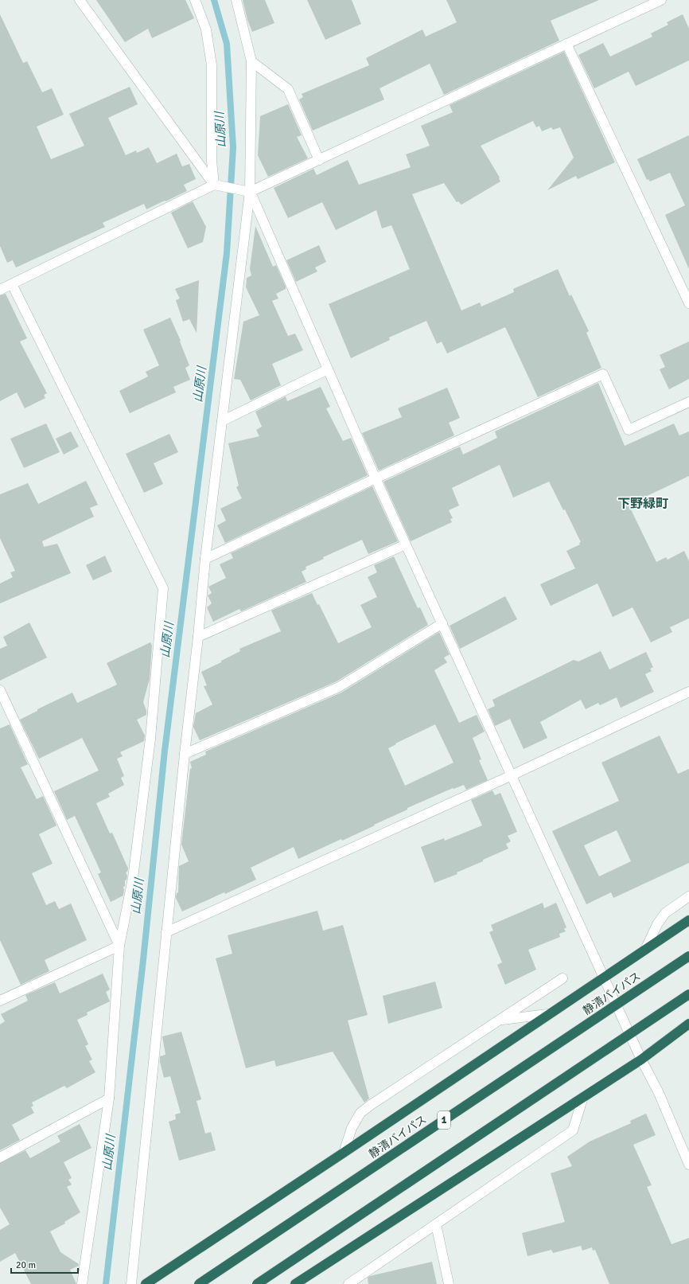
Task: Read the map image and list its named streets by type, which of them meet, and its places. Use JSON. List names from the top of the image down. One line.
{"streets":{"highway":["静清バイパス","1"]},"districts":["下野緑町"],"water":["山原川"],"scale_bar":"20 m"}
